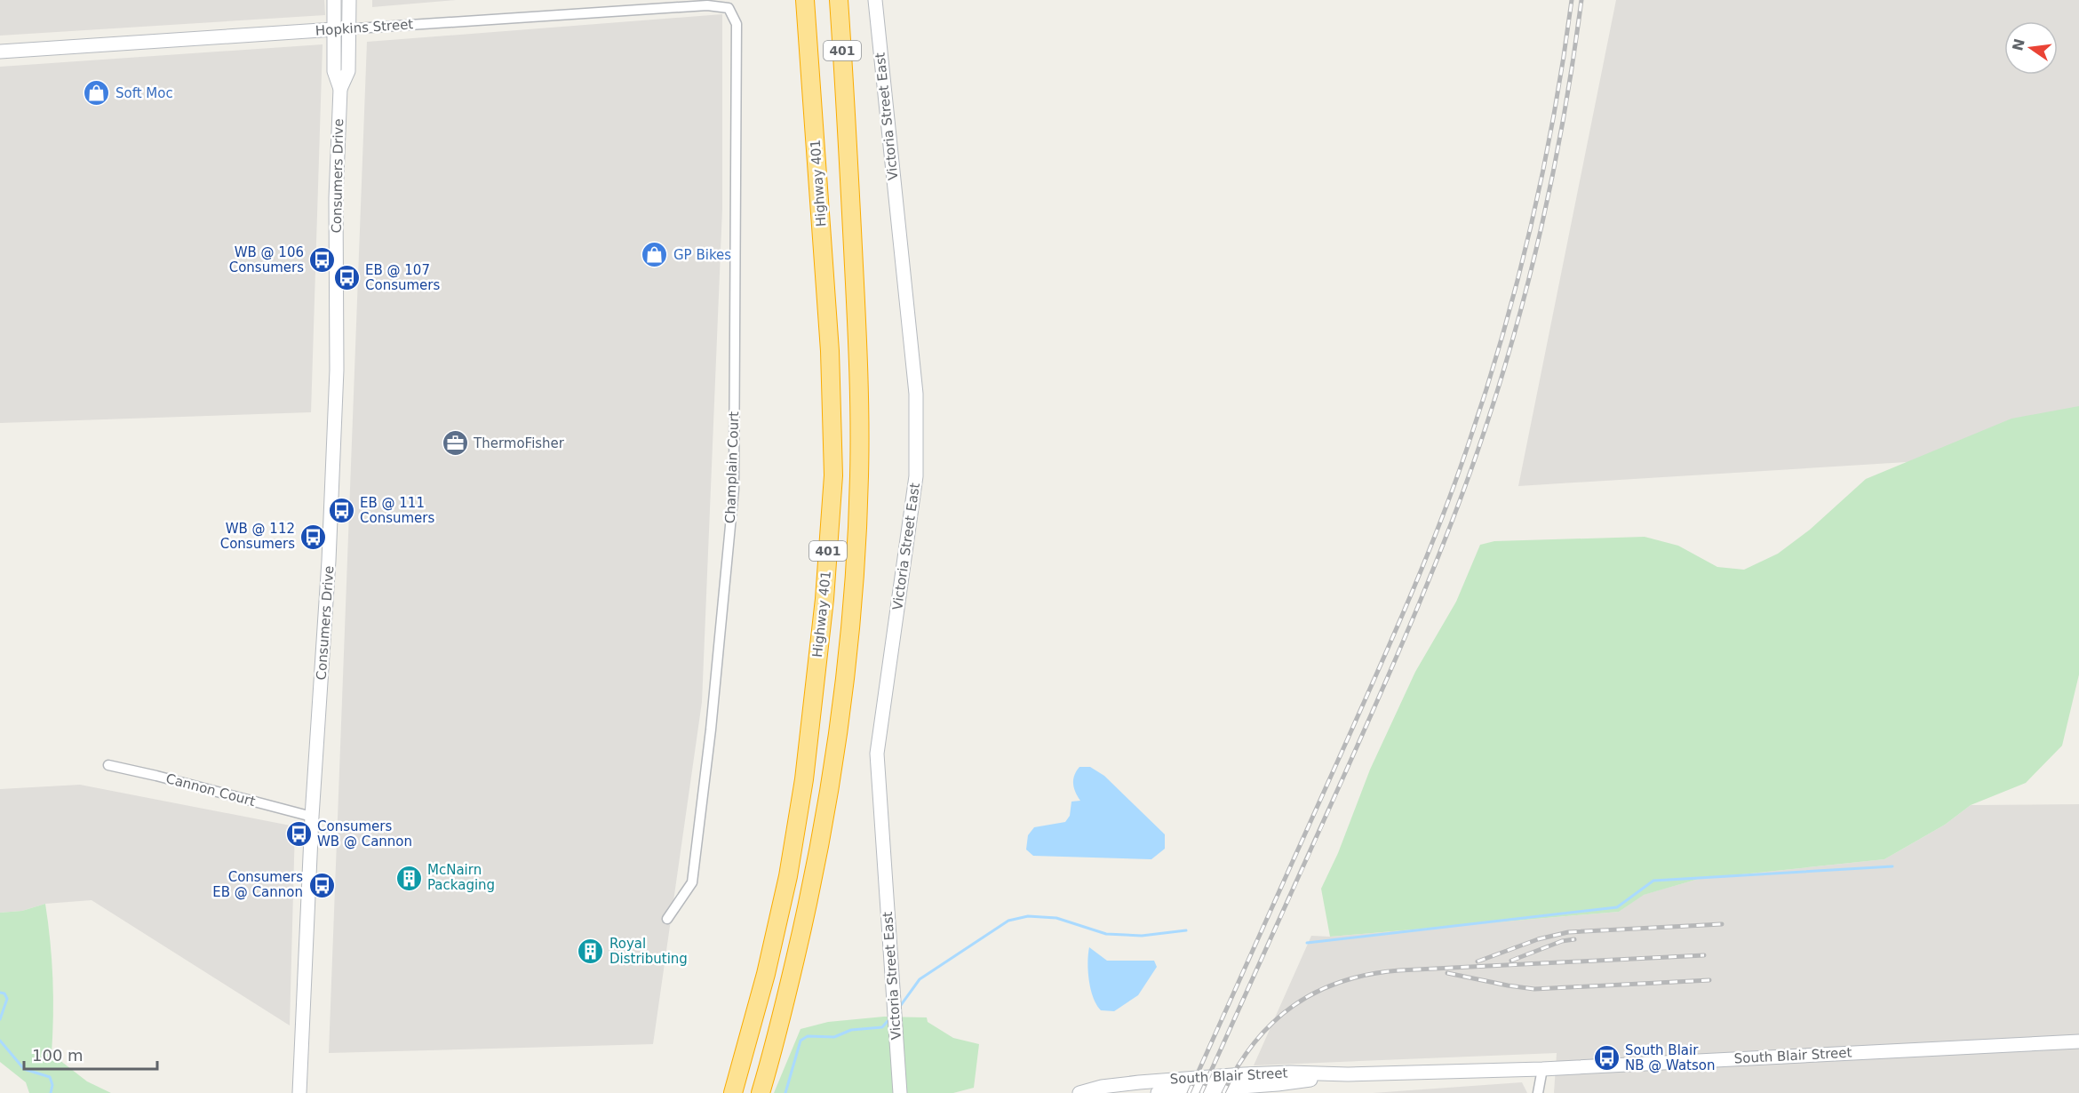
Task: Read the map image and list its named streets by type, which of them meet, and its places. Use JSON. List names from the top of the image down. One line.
{"streets":{"highway":["401","Highway 401"],"main road":["Hopkins Street","Victoria Street East","Consumers Drive","South Blair Street"],"street":["Champlain Court","Cannon Court"]},"crossings":[["Hopkins Street","Consumers Drive"],["Hopkins Street","Champlain Court"],["Consumers Drive","Cannon Court"]],"places":{"shop":["Soft Moc","GP Bikes"],"bus stop":["WB @ 106 Consumers","EB @ 107 Consumers","EB @ 111 Consumers","WB @ 112 Consumers","Consumers WB @ Cannon","Consumers EB @ Cannon","South Blair NB @ Watson"],"office":["ThermoFisher"],"building":["McNairn Packaging","Royal Distributing"]},"scale_bar":"100 m","north":"left"}
